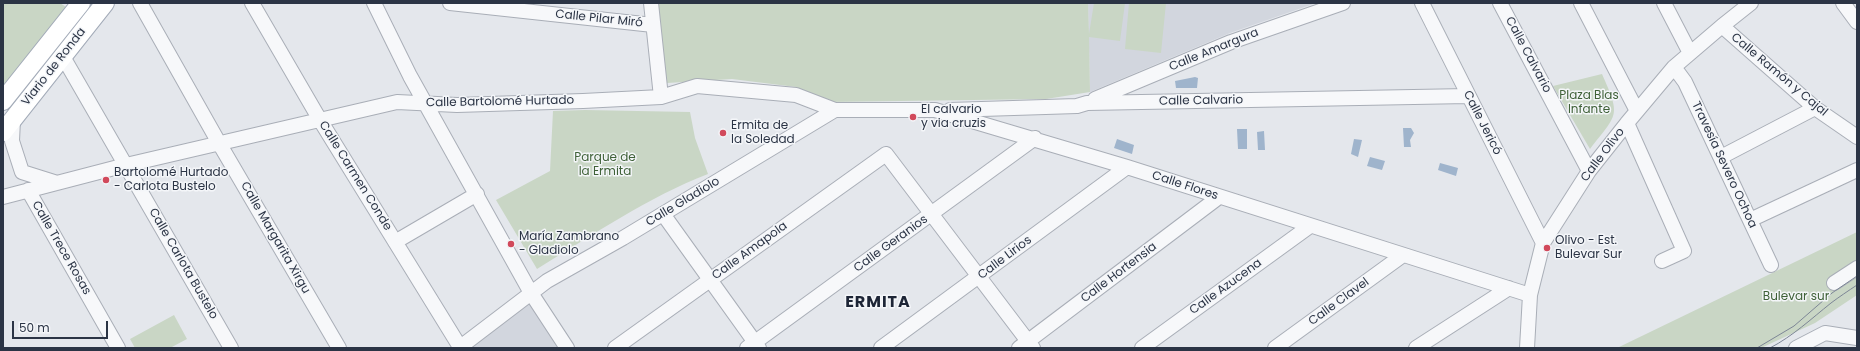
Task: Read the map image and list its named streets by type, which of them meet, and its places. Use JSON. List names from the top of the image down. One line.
{"streets":{"main road":["Viario de Ronda"],"street":["Calle Pilar Miró","Calle Amargura","Calle Calvario","Calle Ramón y Cajal","Calle Bartolomé Hurtado","Calle Jericó","Calle Olivo","Travesía Severo Ochoa","Calle Carmen Conde","Calle Flores","Calle Gladiolo","Calle Margarita Xirgu","Calle Geranios","Calle Trece Rosas","Calle Amapola","Calle Lirios","Calle Carlota Bustelo","Calle Hortensia","Calle Azucena","Calle Clavel"]},"crossings":[["Calle Amargura","Calle Calvario"],["Calle Calvario","Calle Jericó"],["Calle Calvario","Calle Olivo"],["Calle Calvario","Calle Flores"],["Viario de Ronda","Calle Carlota Bustelo"],["Calle Ramón y Cajal","Calle Olivo"],["Calle Bartolomé Hurtado","Calle Carmen Conde"],["Calle Bartolomé Hurtado","Calle Flores"],["Calle Bartolomé Hurtado","Calle Gladiolo"],["Calle Bartolomé Hurtado","Calle Margarita Xirgu"],["Calle Bartolomé Hurtado","Calle Trece Rosas"],["Calle Bartolomé Hurtado","Calle Carlota Bustelo"],["Calle Jericó","Calle Olivo"],["Calle Olivo","Travesía Severo Ochoa"],["Calle Olivo","Calle Flores"],["Calle Carmen Conde","Calle Gladiolo"],["Calle Flores","Calle Gladiolo"],["Calle Flores","Calle Geranios"],["Calle Flores","Calle Lirios"],["Calle Flores","Calle Hortensia"],["Calle Flores","Calle Azucena"],["Calle Flores","Calle Clavel"],["Calle Geranios","Calle Amapola"]],"districts":["ERMITA"],"parks":["Plaza Blas Infante","Parque de la Ermita","Bulevar sur"],"places":["El calvario y via cruzis","Ermita de la Soledad","Bartolomé Hurtado - Carlota Bustelo","María Zambrano - Gladiolo","Olivo - Est. Bulevar Sur"],"scale_bar":"50 m"}
